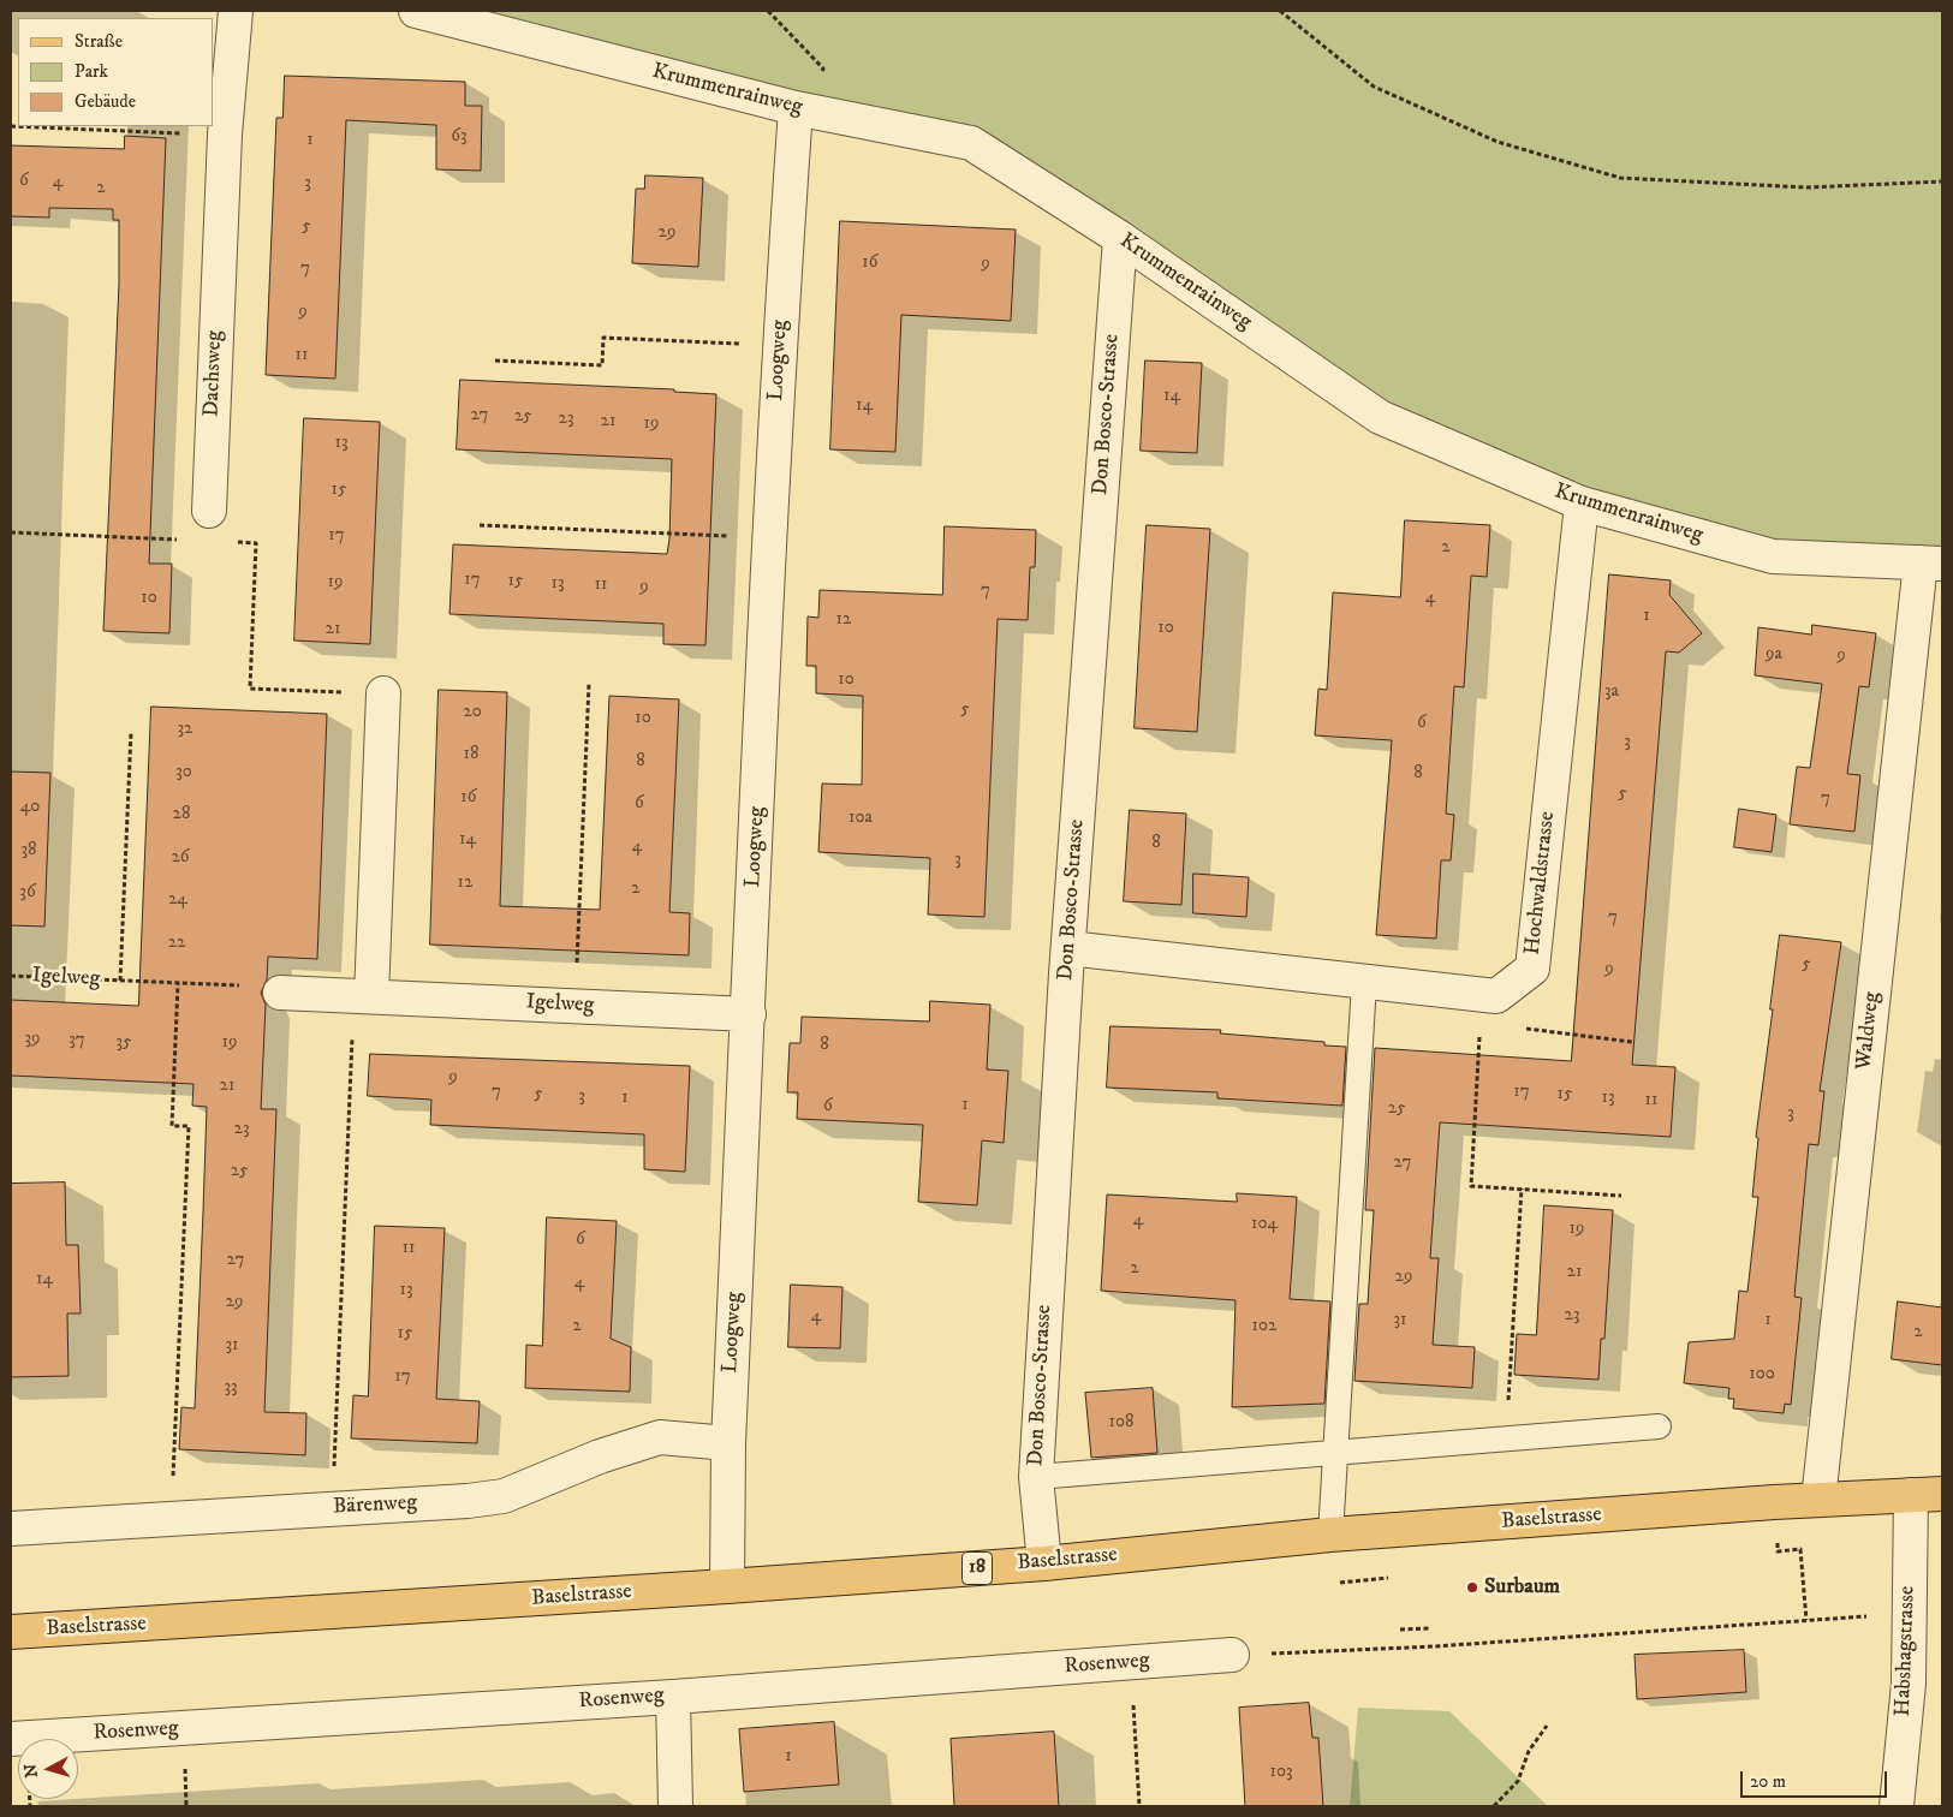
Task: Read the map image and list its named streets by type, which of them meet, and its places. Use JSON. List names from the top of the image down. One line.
{"streets":{"main road":["Baselstrasse","18"],"street":["Krummenrainweg","Loogweg","Dachsweg","Don Bosco-Strasse","Hochwaldstrasse","Igelweg","Waldweg","Bärenweg","Habshagstrasse","Rosenweg"]},"crossings":[["Krummenrainweg","Loogweg"],["Krummenrainweg","Don Bosco-Strasse"],["Krummenrainweg","Hochwaldstrasse"],["Krummenrainweg","Waldweg"],["Loogweg","Igelweg"],["Loogweg","Bärenweg"],["Loogweg","Baselstrasse"],["Don Bosco-Strasse","Hochwaldstrasse"],["Don Bosco-Strasse","Baselstrasse"],["Waldweg","Baselstrasse"],["Baselstrasse","Habshagstrasse"]],"places":["Surbaum"],"house_numbers":["63","1","6","4","3","2","5","29","16","9","7","9","11","14","14","27","25","23","21","19","13","15","17","2","17","15","19","13","11","9","7","10","4","1","12","10","21","9a","9","10","3a","5","20","10","6","32","3","18","8","30","8","5","16","7","6","40","28","10a","14","8","4","38","26","3","12","2","36","24","7","22","5","9","39","37","35","19","8","9","21","7","17","5","15","3","1","13","11","1","6","25","3","23","27","25","4","104","19","6","11","27","2","21","29","14","4","13","29","23","4","31","1","2","102","2","15","31","100","17","33","108","1","103"],"legend":["Straße","Park","Gebäude"],"scale_bar":"20 m","north":"left"}
